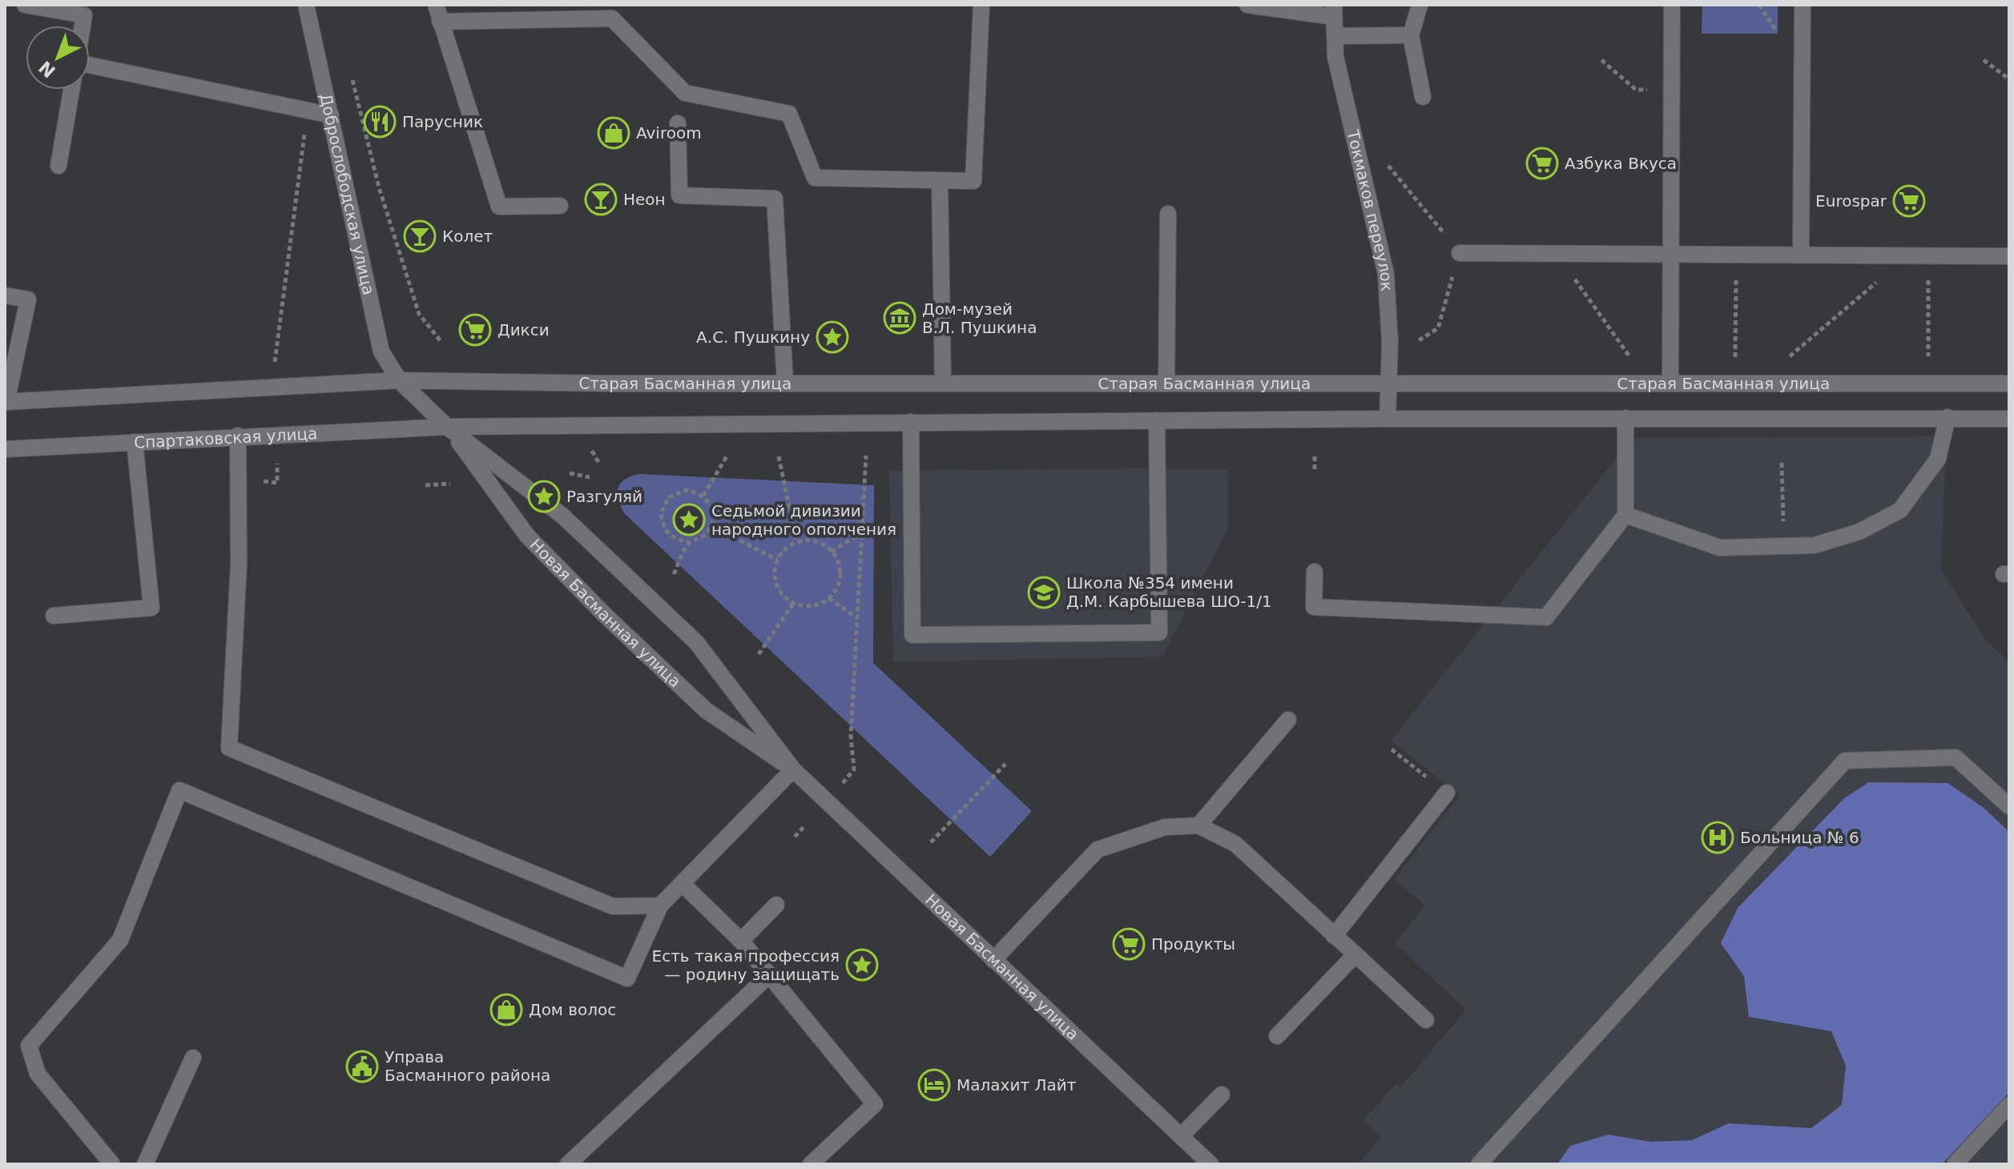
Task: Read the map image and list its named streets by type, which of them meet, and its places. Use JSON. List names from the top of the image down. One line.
{"streets":{"main road":["Доброслободская улица","Токмаков переулок","Старая Басманная улица","Спартаковская улица","Новая Басманная улица"]},"crossings":[["Доброслободская улица","Старая Басманная улица"],["Доброслободская улица","Новая Басманная улица"],["Токмаков переулок","Старая Басманная улица"],["Старая Басманная улица","Новая Басманная улица"],["Спартаковская улица","Новая Басманная улица"]],"places":{"restaurant":["Парусник"],"shop":["Aviroom","Дом волос"],"supermarket":["Азбука Вкуса","Eurospar","Дикси","Продукты"],"bar":["Неон","Колет"],"museum":["Дом-музей В.Л. Пушкина"],"place":["А.С. Пушкину","Разгуляй","Седьмой дивизии народного ополчения","Есть такая профессия — родину защищать"],"school or university":["Школа №354 имени Д.М. Карбышева ШО-1/1"],"hospital":["Больница № 6"],"public building":["Управа Басманного района"],"hotel":["Малахит Лайт"]},"north":"bottom left"}
